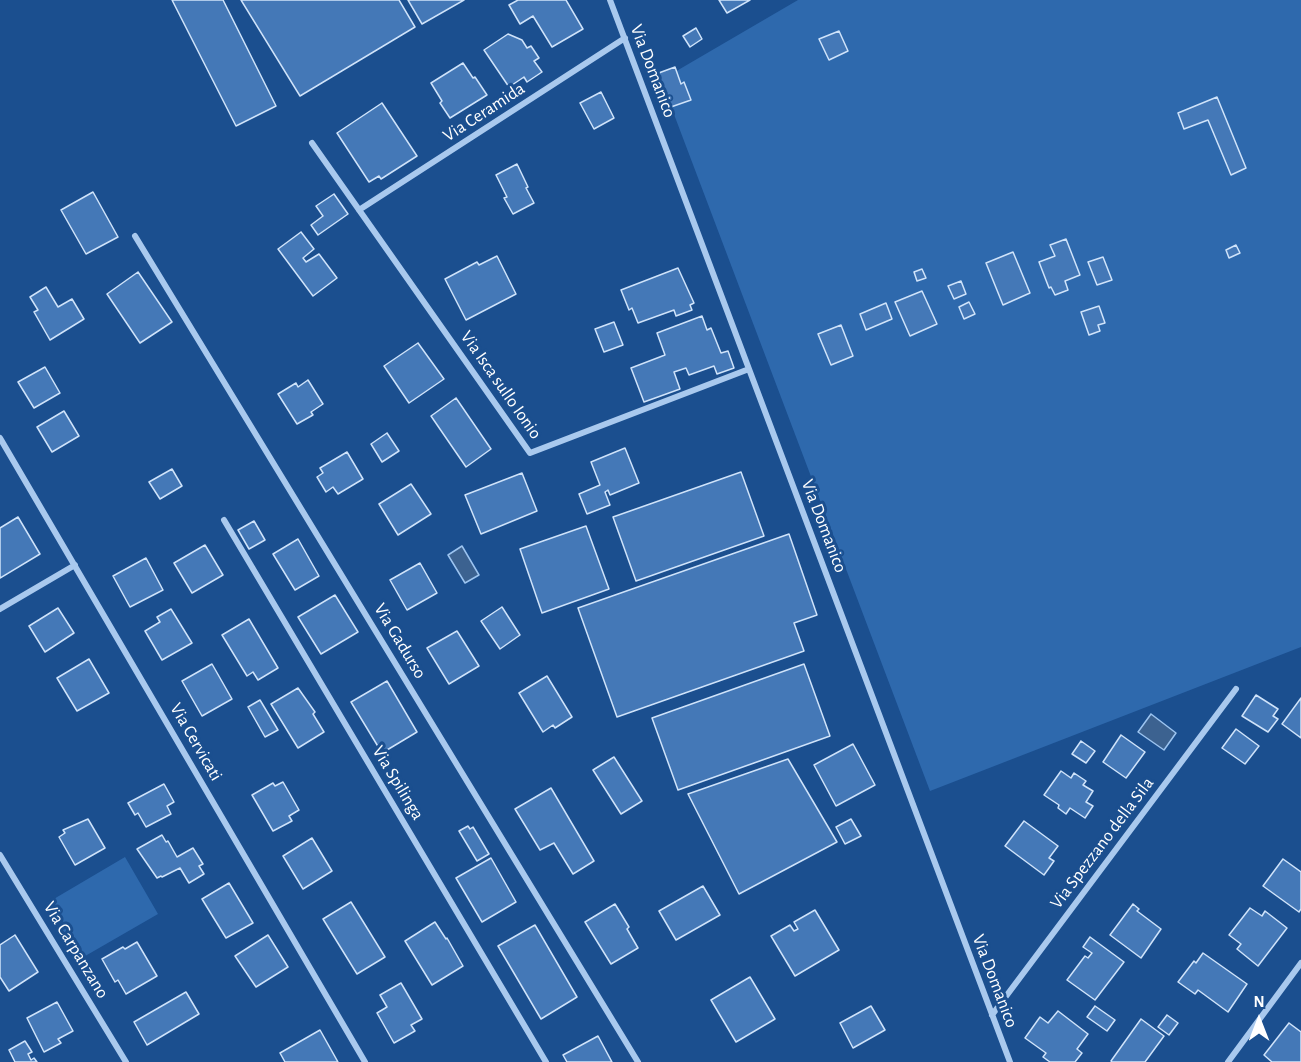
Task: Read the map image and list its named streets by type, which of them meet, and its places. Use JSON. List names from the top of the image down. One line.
{"streets":{"street":["Via Domanico","Via Ceramida","Via Isca sullo Ionio","Via Gadurso","Via Cervicati","Via Spilinga","Via Spezzano della Sila","Via Carpanzano"]},"crossings":[["Via Domanico","Via Ceramida"],["Via Domanico","Via Isca sullo Ionio"],["Via Domanico","Via Spezzano della Sila"],["Via Ceramida","Via Isca sullo Ionio"]],"north":"top"}
